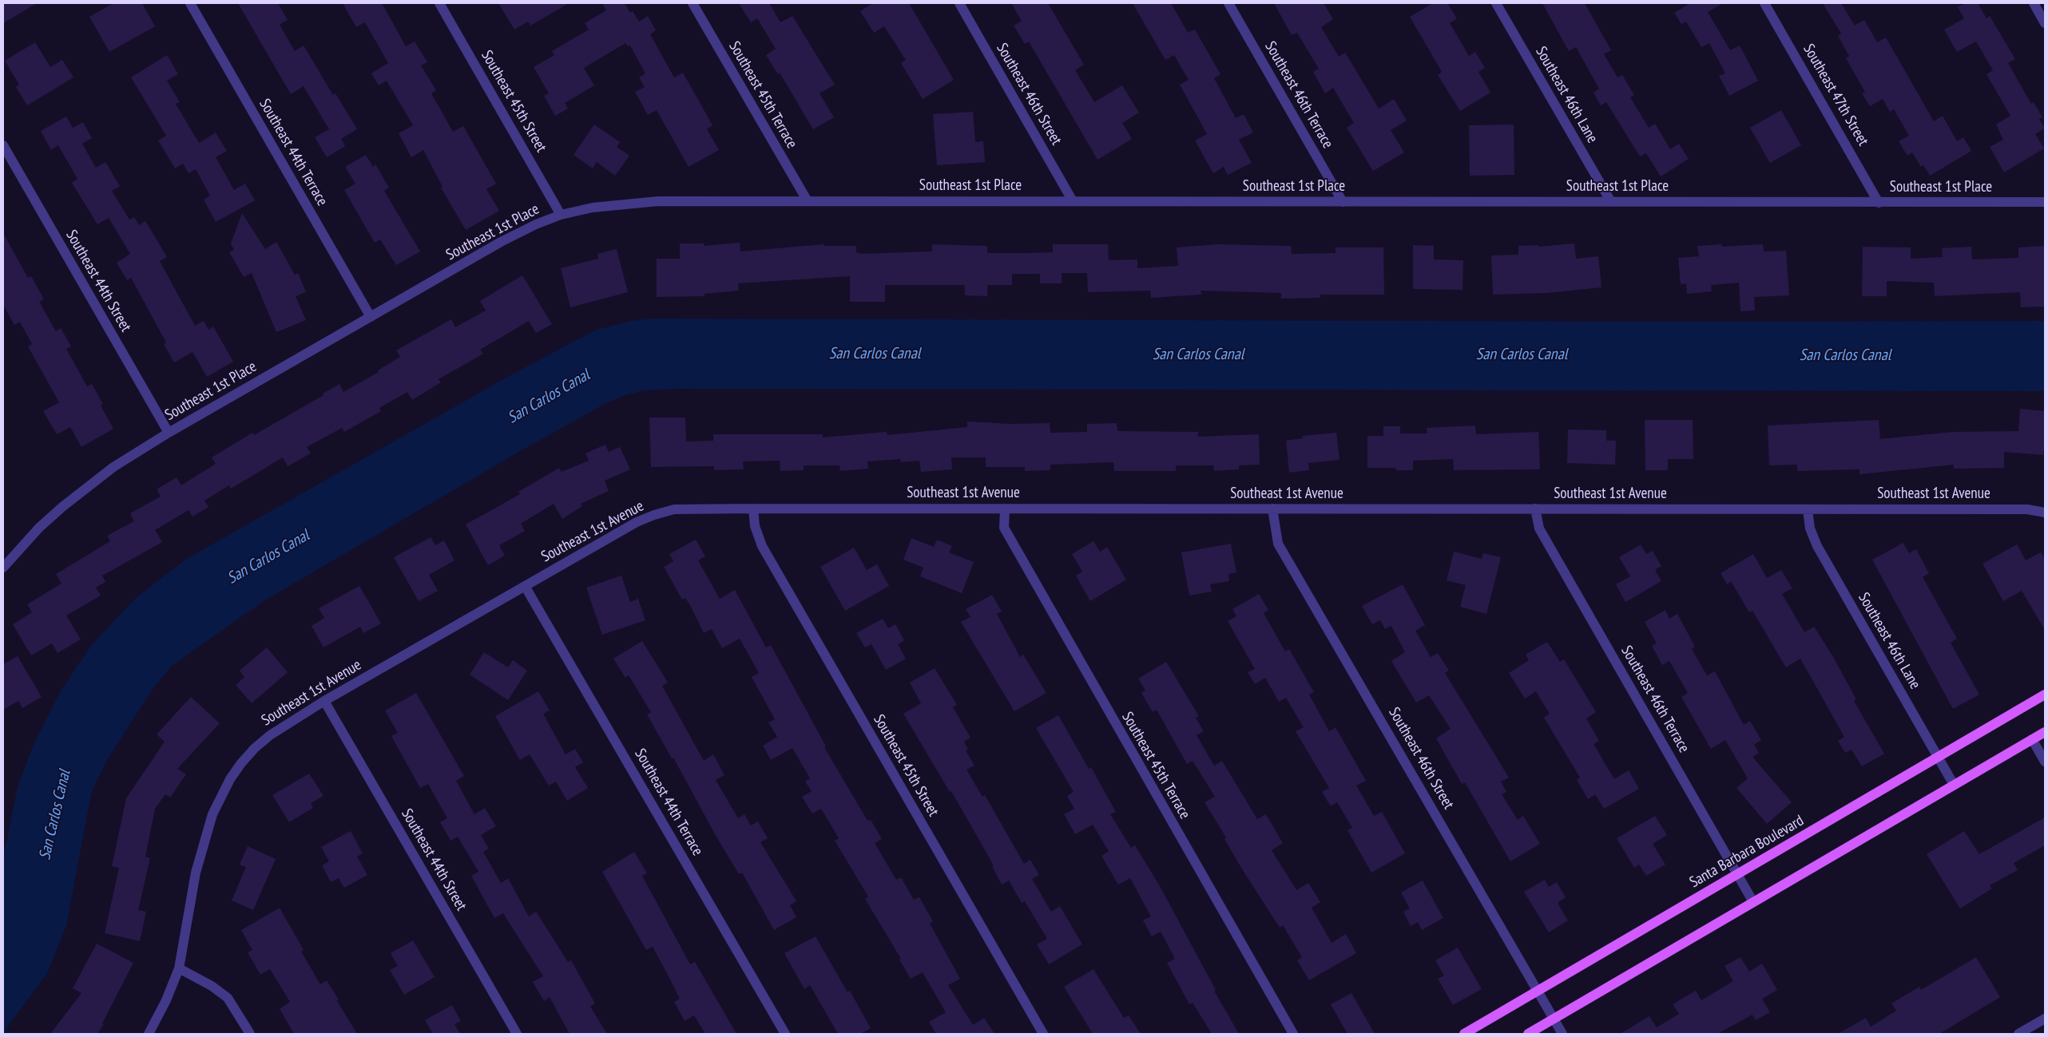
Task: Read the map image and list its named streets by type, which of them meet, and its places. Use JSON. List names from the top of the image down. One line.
{"streets":{"main road":["Santa Barbara Boulevard"],"street":["Southeast 46th Street","Southeast 45th Terrace","Southeast 46th Terrace","Southeast 46th Lane","Southeast 47th Street","Southeast 45th Street","Southeast 44th Terrace","Southeast 1st Place","Southeast 44th Street","Southeast 1st Avenue"]},"crossings":[["Southeast 46th Street","Southeast 1st Place"],["Southeast 46th Street","Southeast 1st Avenue"],["Southeast 46th Street","Santa Barbara Boulevard"],["Southeast 45th Terrace","Southeast 1st Place"],["Southeast 45th Terrace","Southeast 1st Avenue"],["Southeast 46th Terrace","Southeast 1st Place"],["Southeast 46th Terrace","Southeast 1st Avenue"],["Southeast 46th Terrace","Santa Barbara Boulevard"],["Southeast 46th Lane","Southeast 1st Place"],["Southeast 46th Lane","Southeast 1st Avenue"],["Southeast 46th Lane","Santa Barbara Boulevard"],["Southeast 47th Street","Southeast 1st Place"],["Southeast 45th Street","Southeast 1st Place"],["Southeast 45th Street","Southeast 1st Avenue"],["Southeast 44th Terrace","Southeast 1st Place"],["Southeast 44th Terrace","Southeast 1st Avenue"],["Southeast 1st Place","Southeast 44th Street"],["Southeast 44th Street","Southeast 1st Avenue"]],"water":["San Carlos Canal"]}
